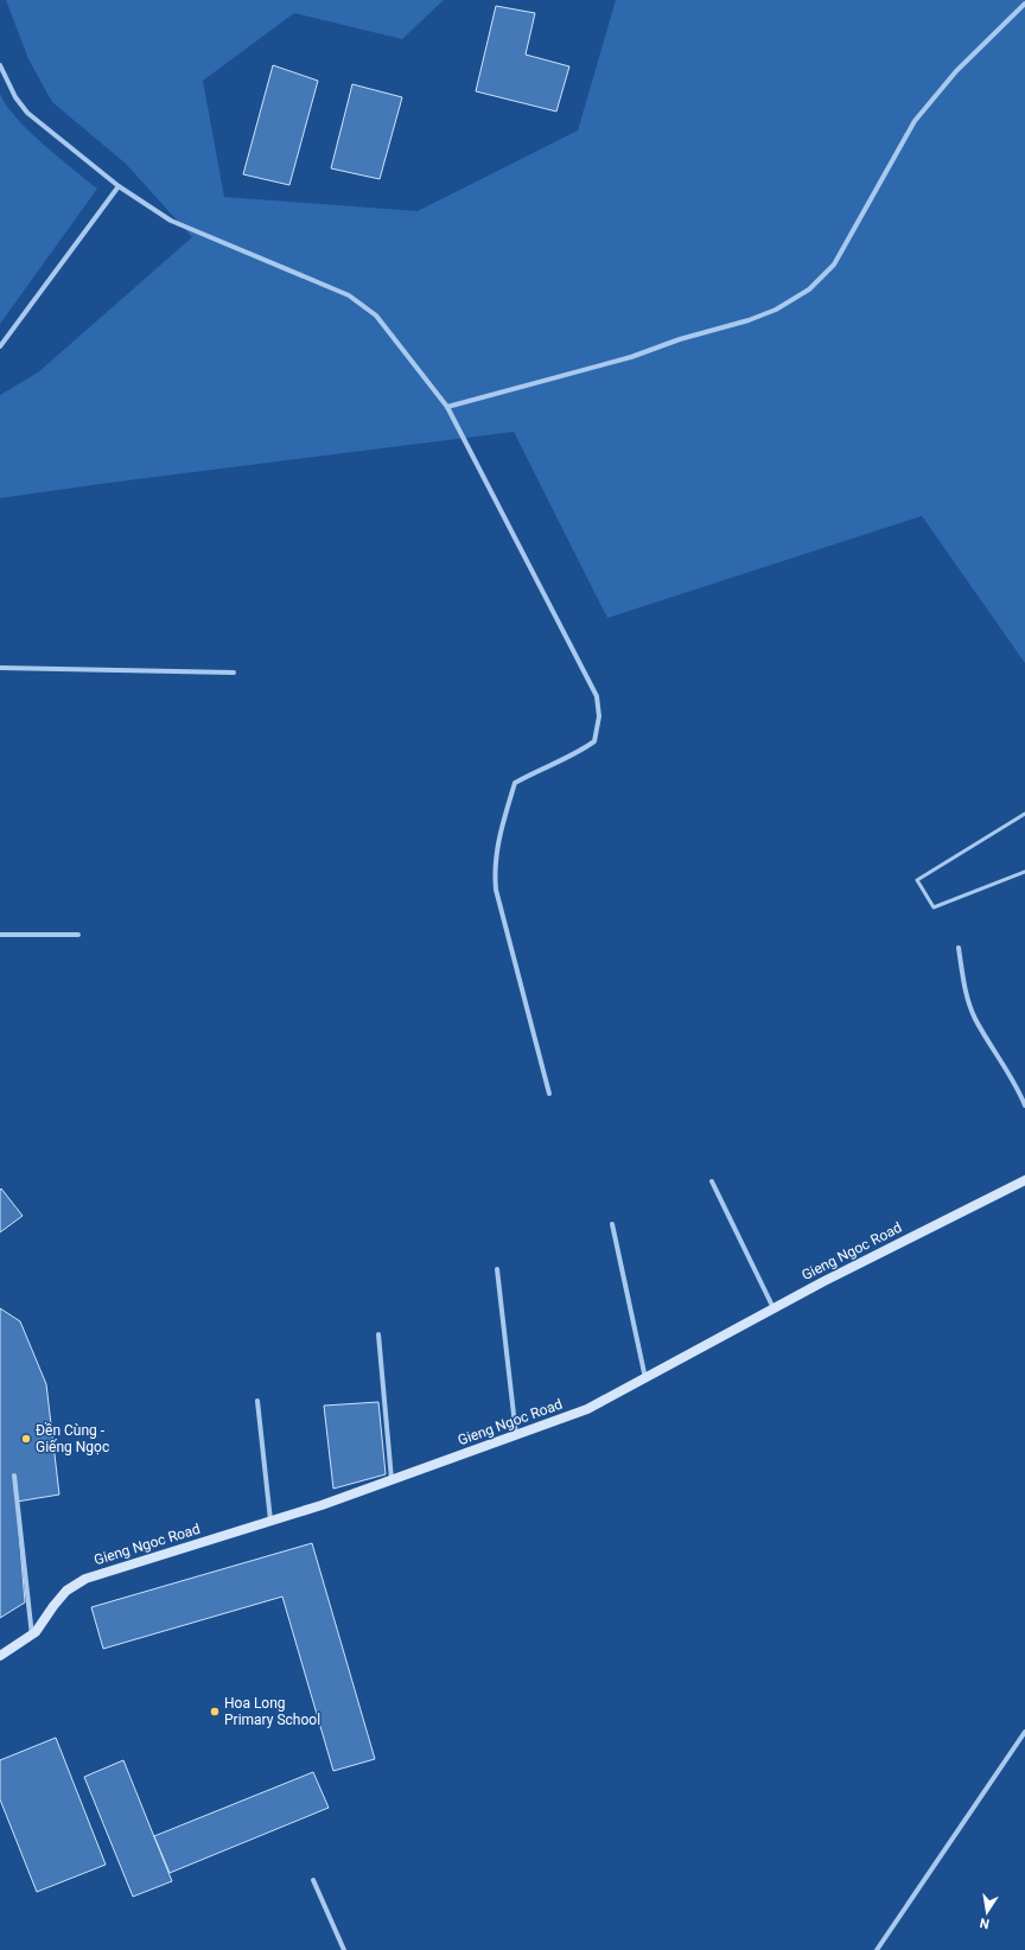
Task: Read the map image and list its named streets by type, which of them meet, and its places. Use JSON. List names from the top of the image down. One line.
{"streets":{"main road":["Gieng Ngoc Road"]},"places":["Đền Cùng - Giếng Ngọc","Hoa Long Primary School"],"north":"bottom"}
